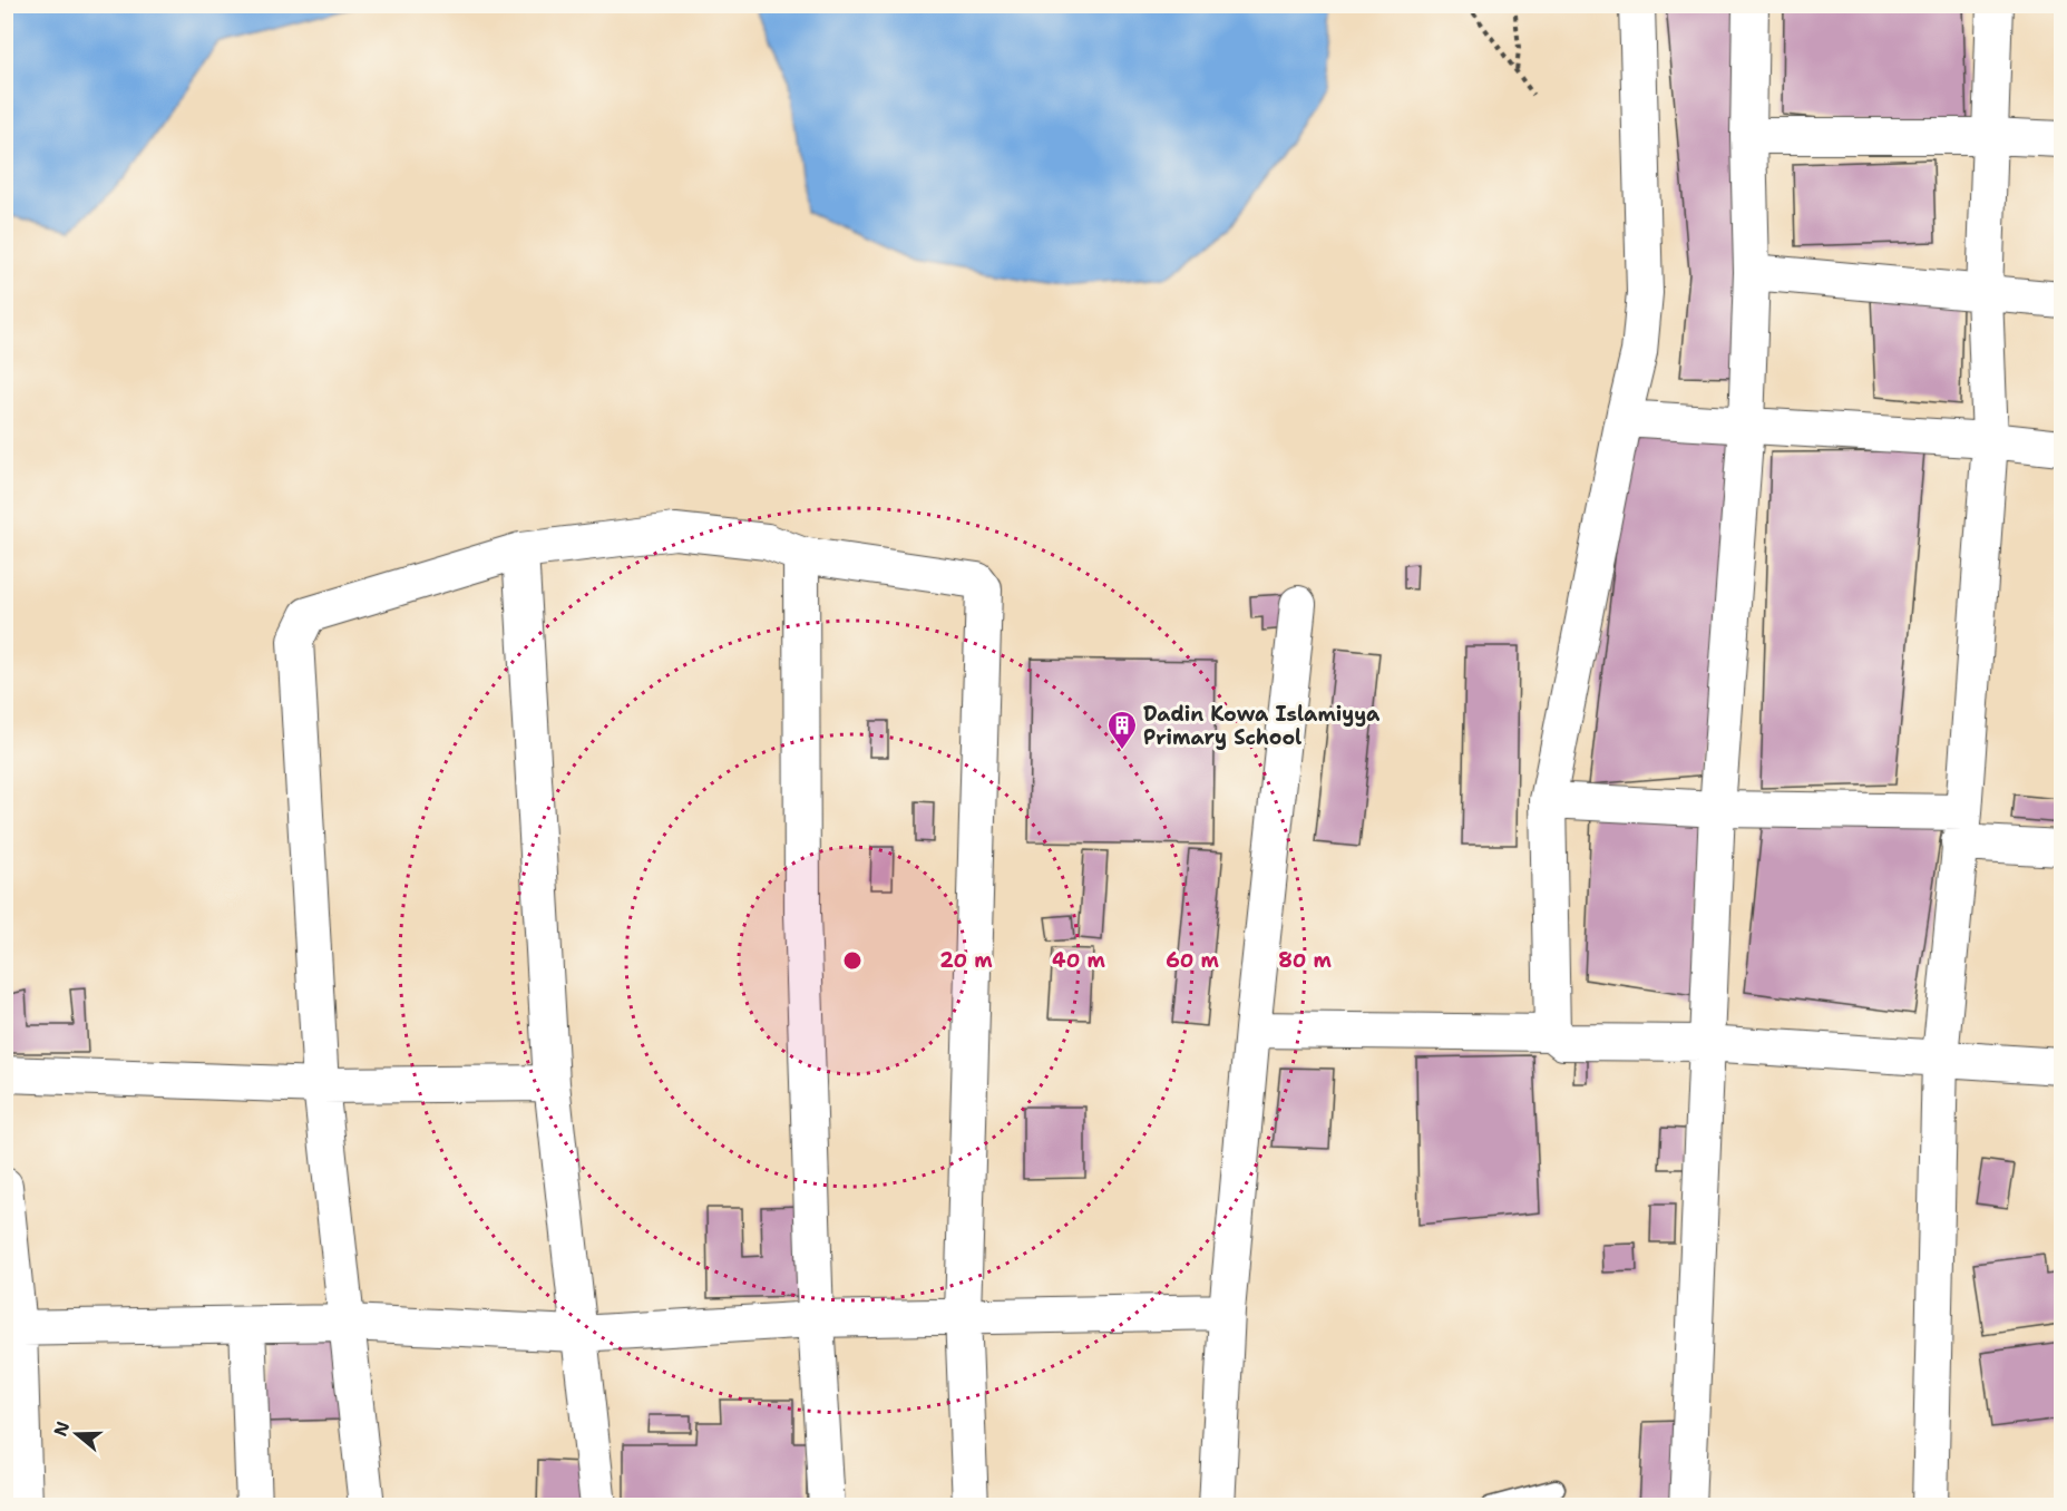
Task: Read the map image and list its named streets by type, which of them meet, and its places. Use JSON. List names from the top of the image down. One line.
{"places":{"building":["Dadin Kowa Islamiyya Primary School"]},"north":"left","rings":["20 m","40 m","60 m","80 m"]}
